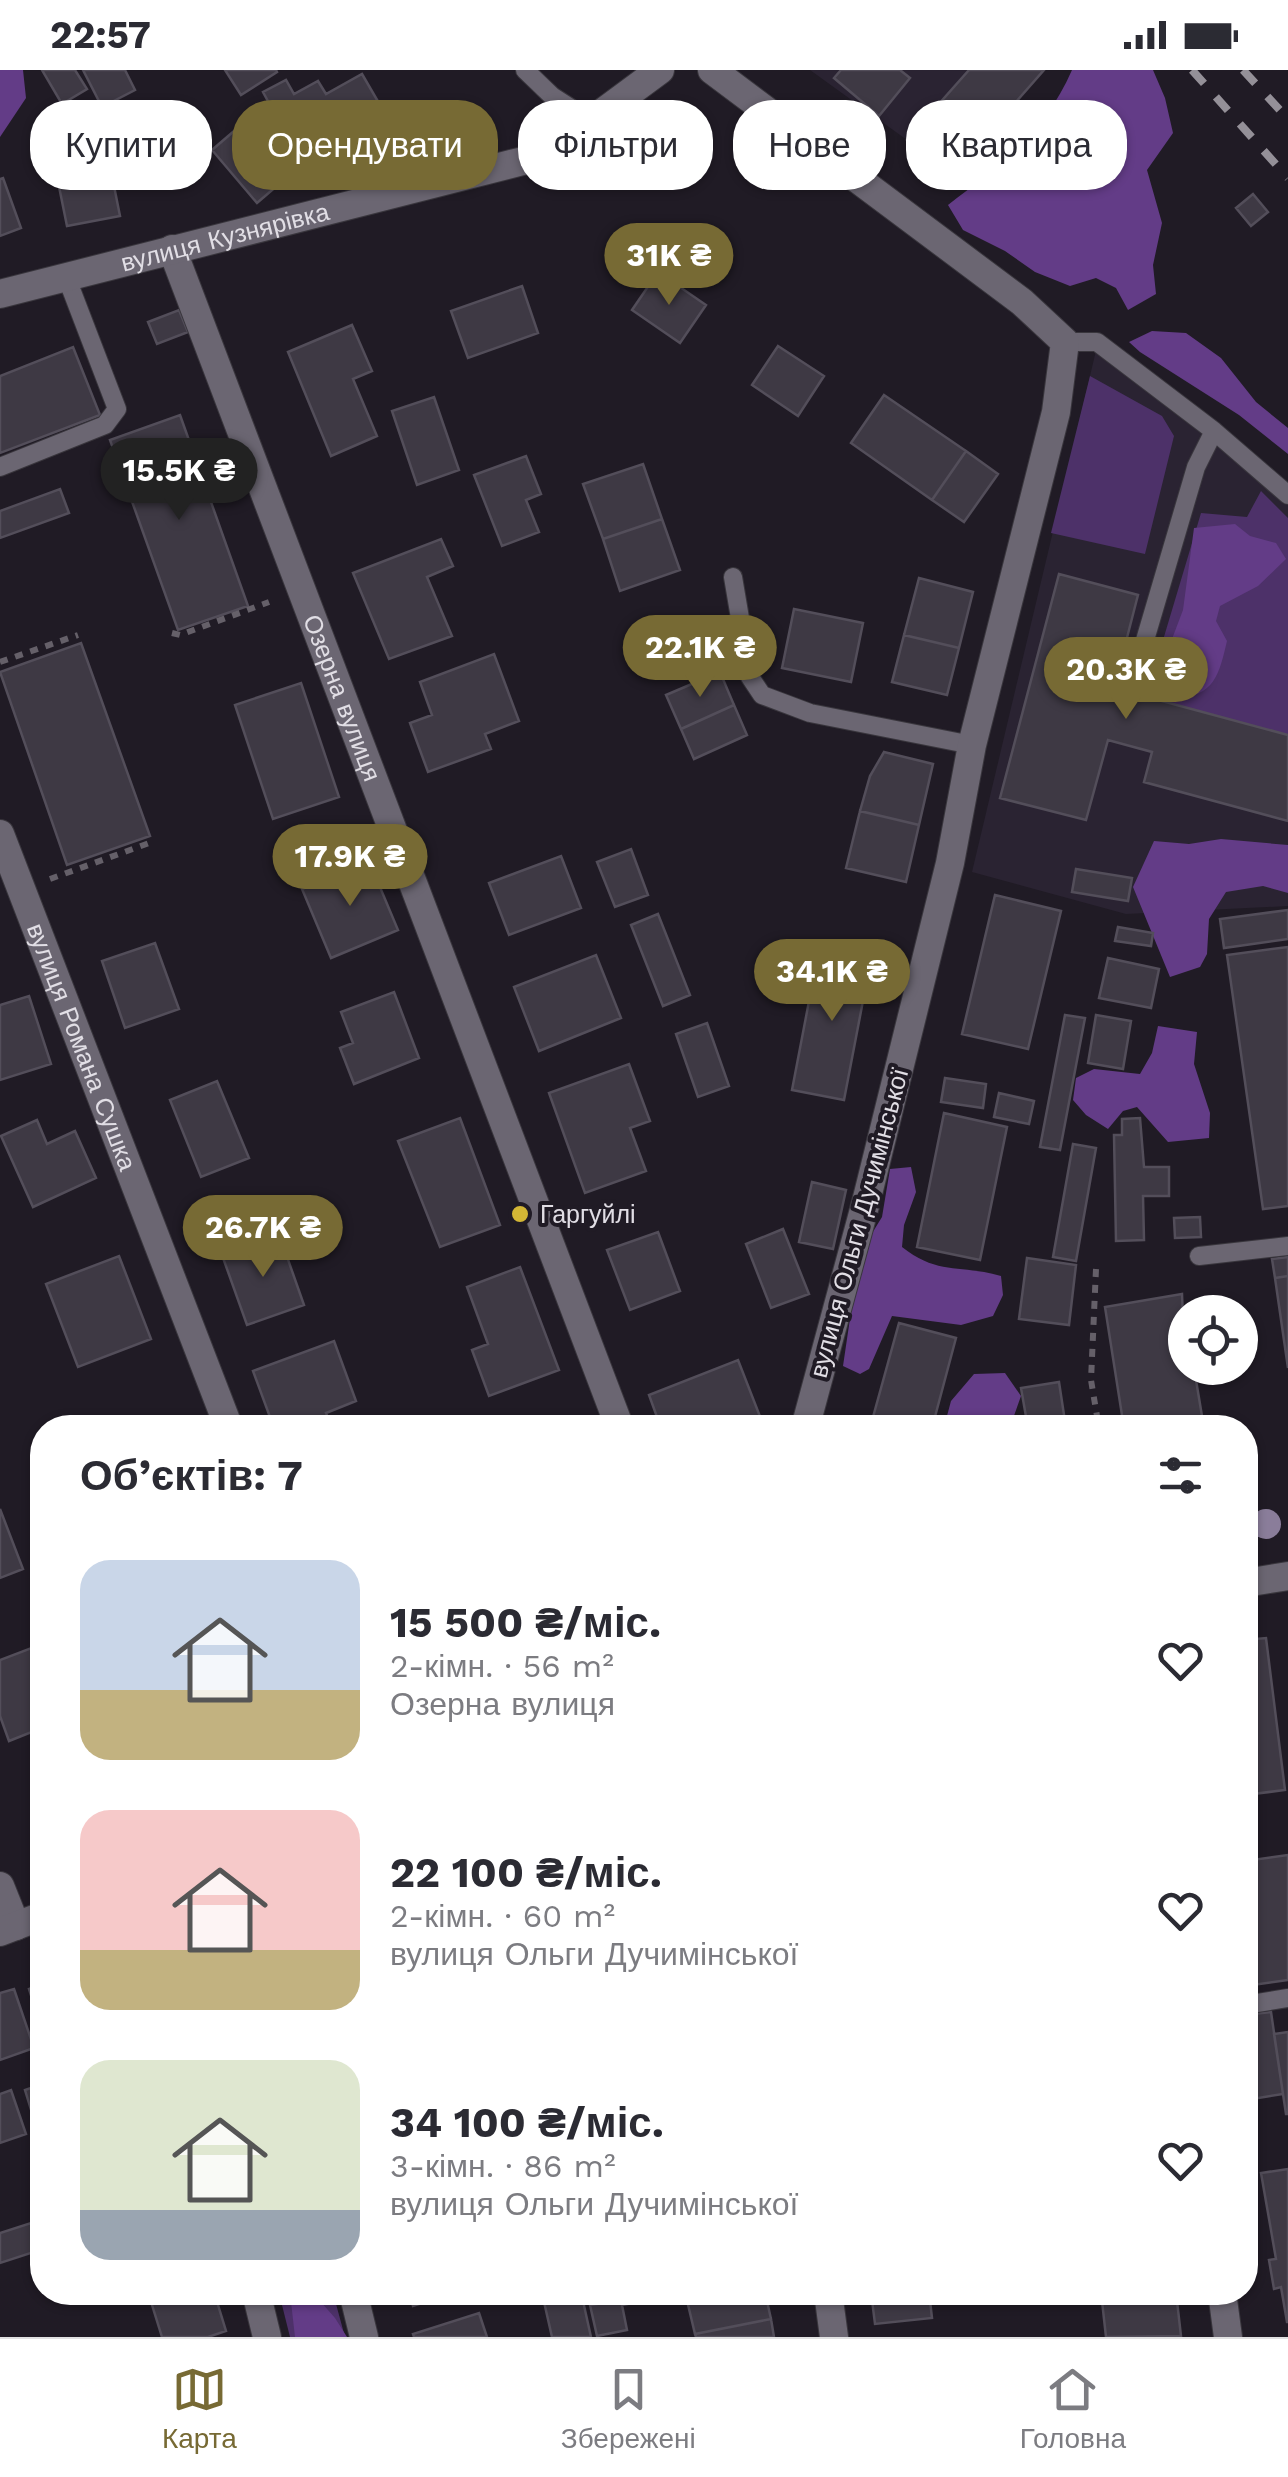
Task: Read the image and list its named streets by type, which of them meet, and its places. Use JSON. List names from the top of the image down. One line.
{"streets":{"street":["вулиця Кузнярівка","Озерна вулиця","вулиця Романа Сушка","вулиця Ольги Дучимінської"]},"crossings":[["вулиця Кузнярівка","Озерна вулиця"]],"places":["Гаргуйлі"],"page":{"status":"22:57","chip":["Купити","Орендувати","Фільтри","Нове","Квартира"],"price":["31K ₴","15.5K ₴","22.1K ₴","20.3K ₴","17.9K ₴","34.1K ₴","26.7K ₴"],"heading":"Об’єктів: 7","list":[{"name":"15 500 ₴/міс.","note":"2-кімн. · 56 m² · Озерна вулиця"},{"name":"22 100 ₴/міс.","note":"2-кімн. · 60 m² · вулиця Ольги Дучимінської"},{"name":"34 100 ₴/міс.","note":"3-кімн. · 86 m² · вулиця Ольги Дучимінської"}],"tabs":["Карта","Збережені","Головна"]}}
